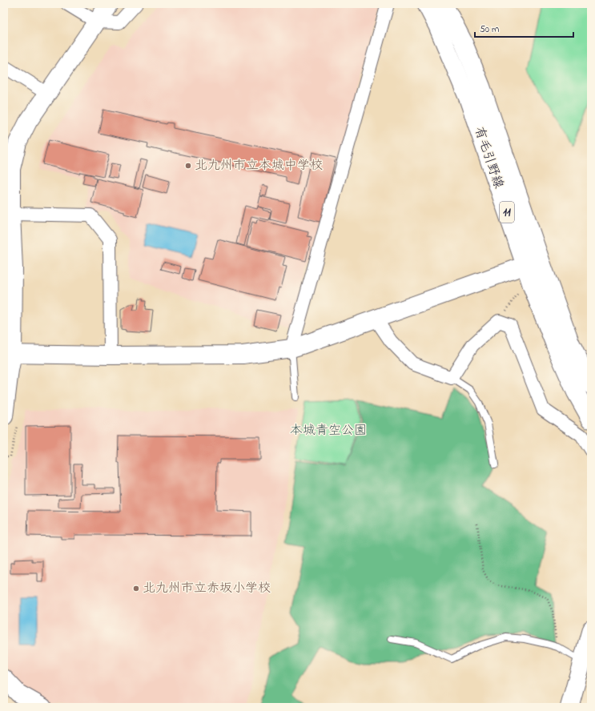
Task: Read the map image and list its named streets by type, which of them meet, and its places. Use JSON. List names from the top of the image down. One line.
{"streets":{"main road":["有毛引野線","11"]},"parks":["本城青空公園"],"places":["北九州市立本城中学校","北九州市立赤坂小学校"],"scale_bar":"50 m"}
